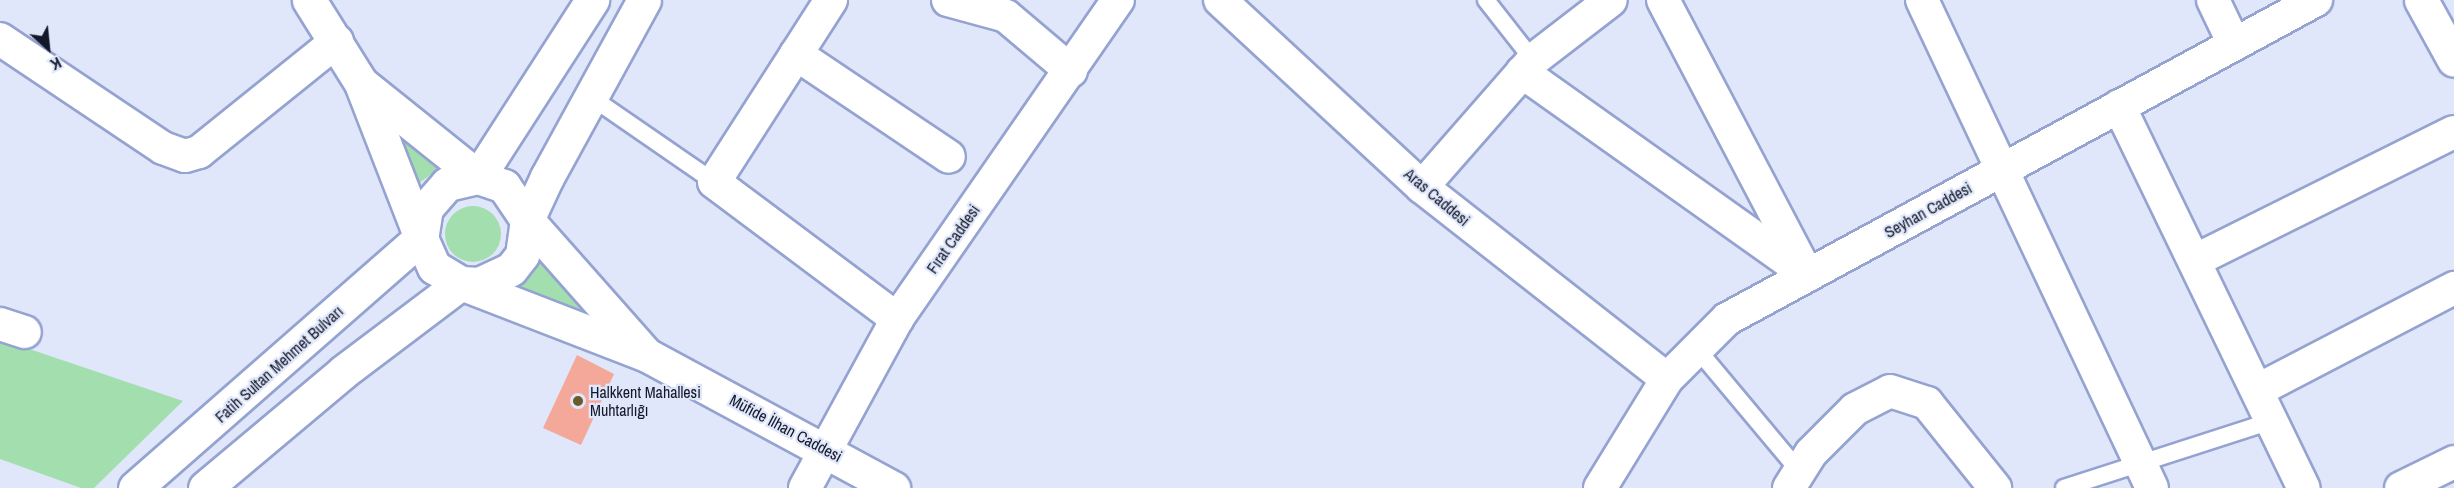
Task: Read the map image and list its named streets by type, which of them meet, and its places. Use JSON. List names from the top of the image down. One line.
{"streets":{"street":["Aras Caddesi","Seyhan Caddesi","Fırat Caddesi","Fatih Sultan Mehmet Bulvarı","Müfide İlhan Caddesi"]},"crossings":[["Aras Caddesi","Seyhan Caddesi"],["Fırat Caddesi","Müfide İlhan Caddesi"],["Fatih Sultan Mehmet Bulvarı","Müfide İlhan Caddesi"]],"places":["Halkkent Mahallesi Muhtarlığı"],"north":"bottom right"}
